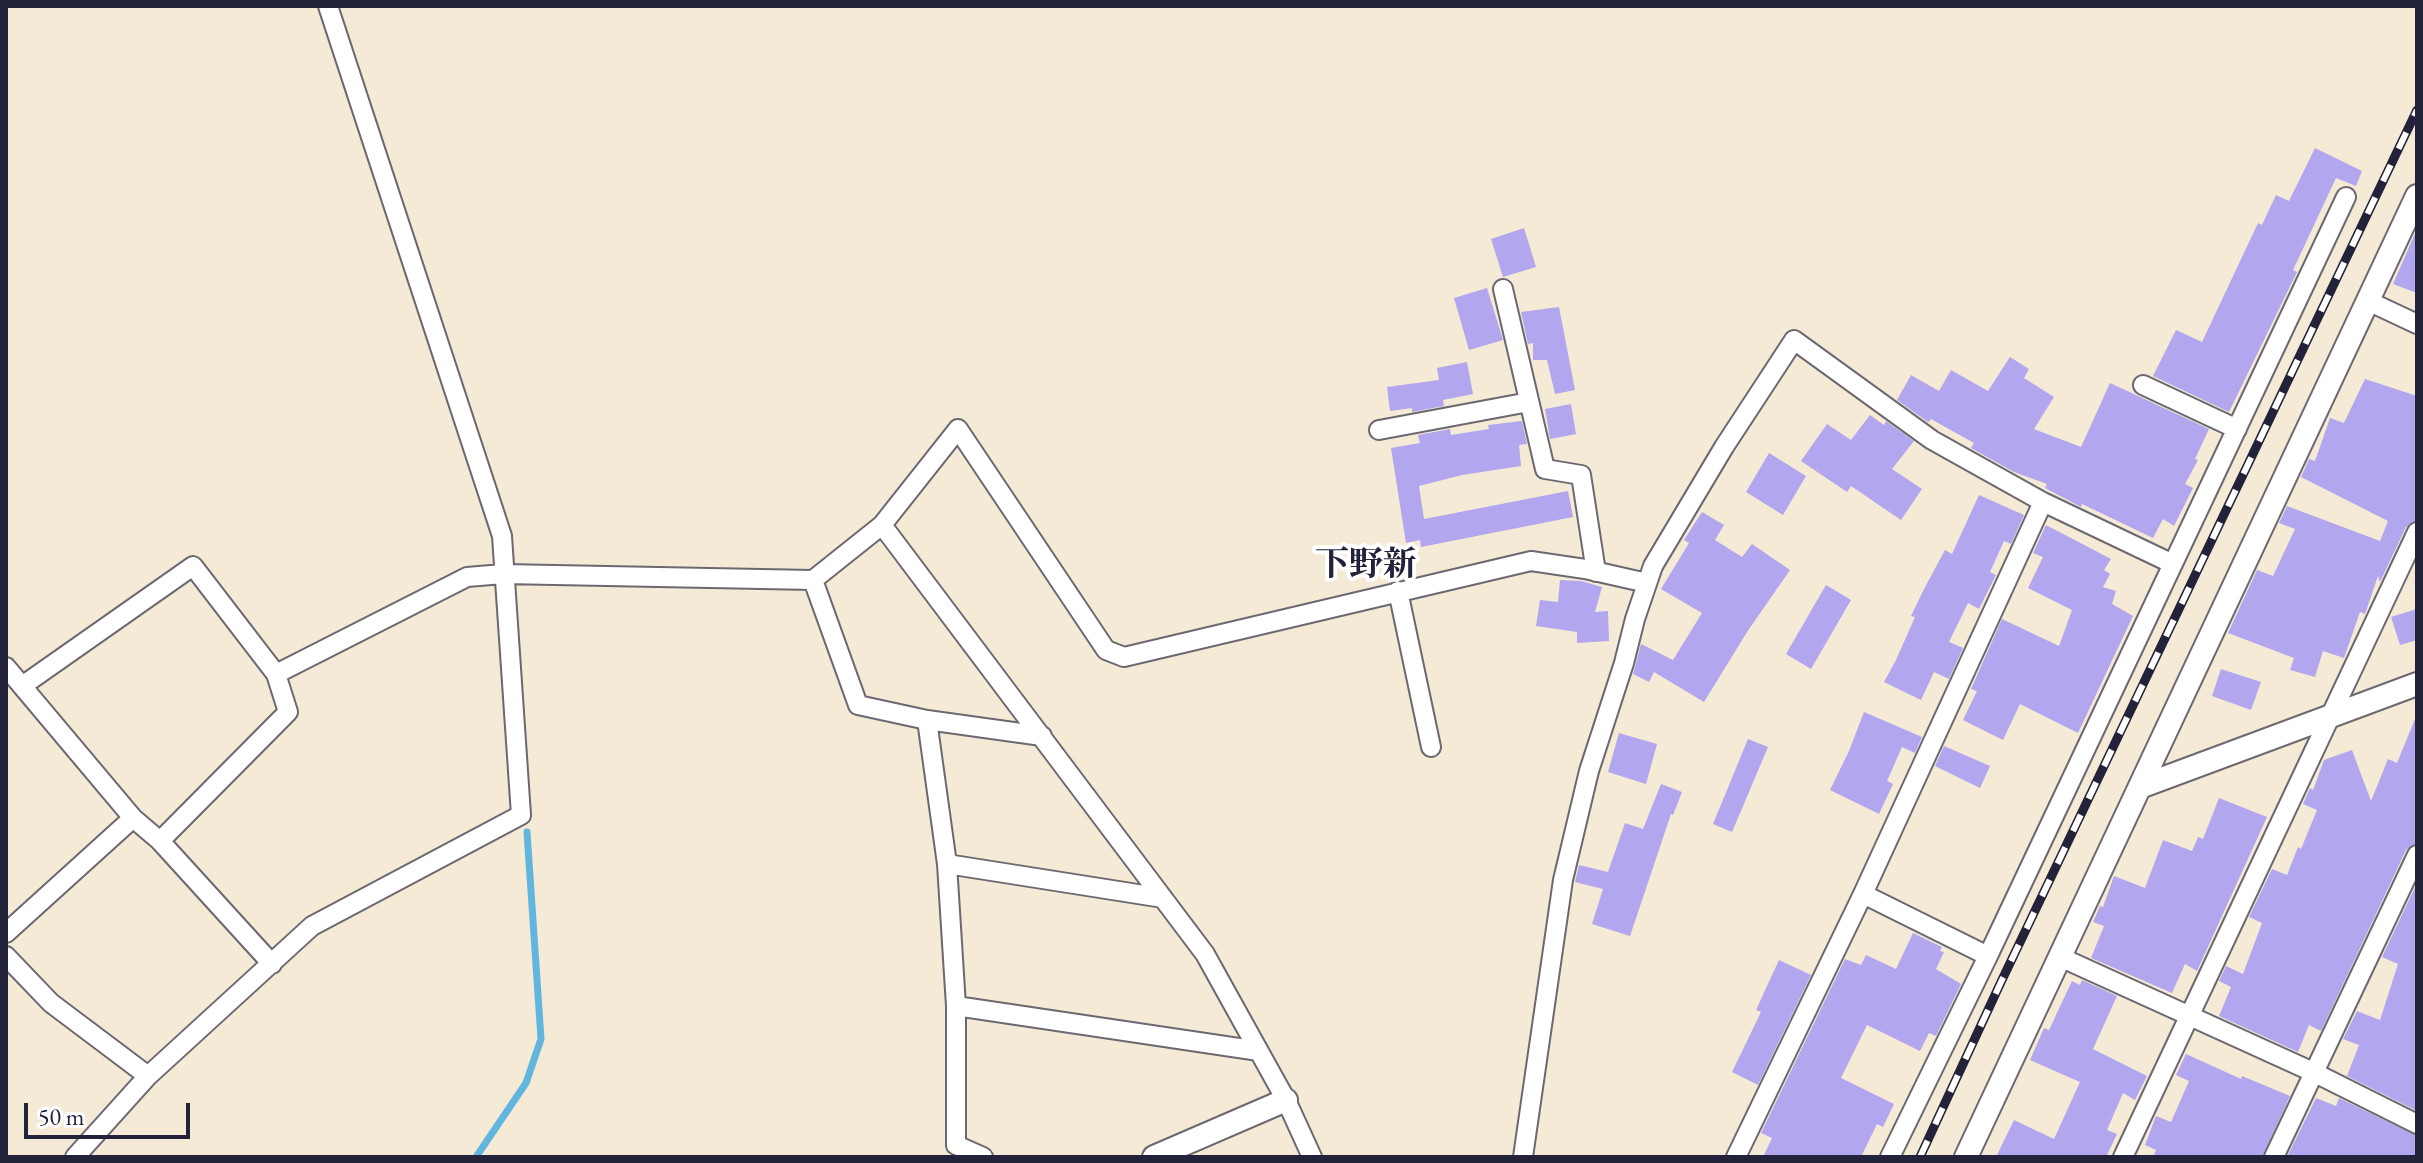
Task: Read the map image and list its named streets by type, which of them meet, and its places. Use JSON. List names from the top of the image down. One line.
{"districts":["下野新"],"scale_bar":"50 m"}
